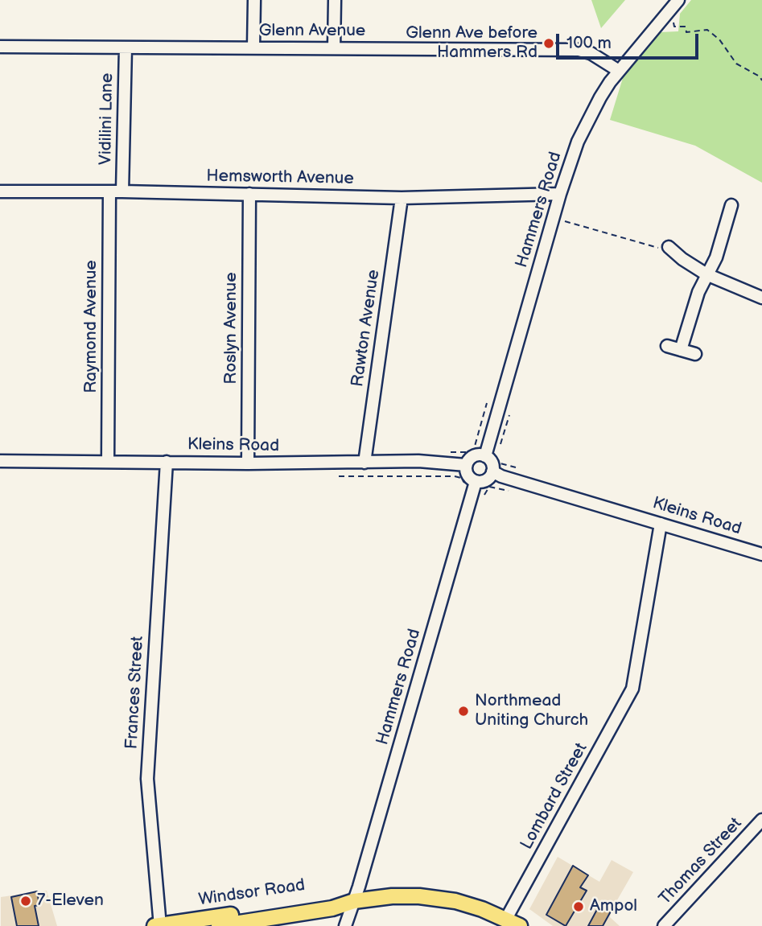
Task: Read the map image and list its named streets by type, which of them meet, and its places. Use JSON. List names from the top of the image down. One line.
{"streets":{"main road":["Windsor Road"],"street":["Glenn Avenue","Vidilini Lane","Hemsworth Avenue","Hammers Road","Raymond Avenue","Roslyn Avenue","Rawton Avenue","Kleins Road","Frances Street","Lombard Street","Thomas Street"]},"crossings":[["Glenn Avenue","Vidilini Lane"],["Glenn Avenue","Hammers Road"],["Vidilini Lane","Hemsworth Avenue"],["Hemsworth Avenue","Hammers Road"],["Hemsworth Avenue","Raymond Avenue"],["Hemsworth Avenue","Roslyn Avenue"],["Hemsworth Avenue","Rawton Avenue"],["Hammers Road","Kleins Road"],["Hammers Road","Windsor Road"],["Raymond Avenue","Kleins Road"],["Roslyn Avenue","Kleins Road"],["Rawton Avenue","Kleins Road"],["Kleins Road","Frances Street"],["Kleins Road","Lombard Street"],["Frances Street","Windsor Road"],["Lombard Street","Windsor Road"]],"places":["Glenn Ave before Hammers Rd","Northmead Uniting Church","7-Eleven","Ampol"],"scale_bar":"100 m"}
